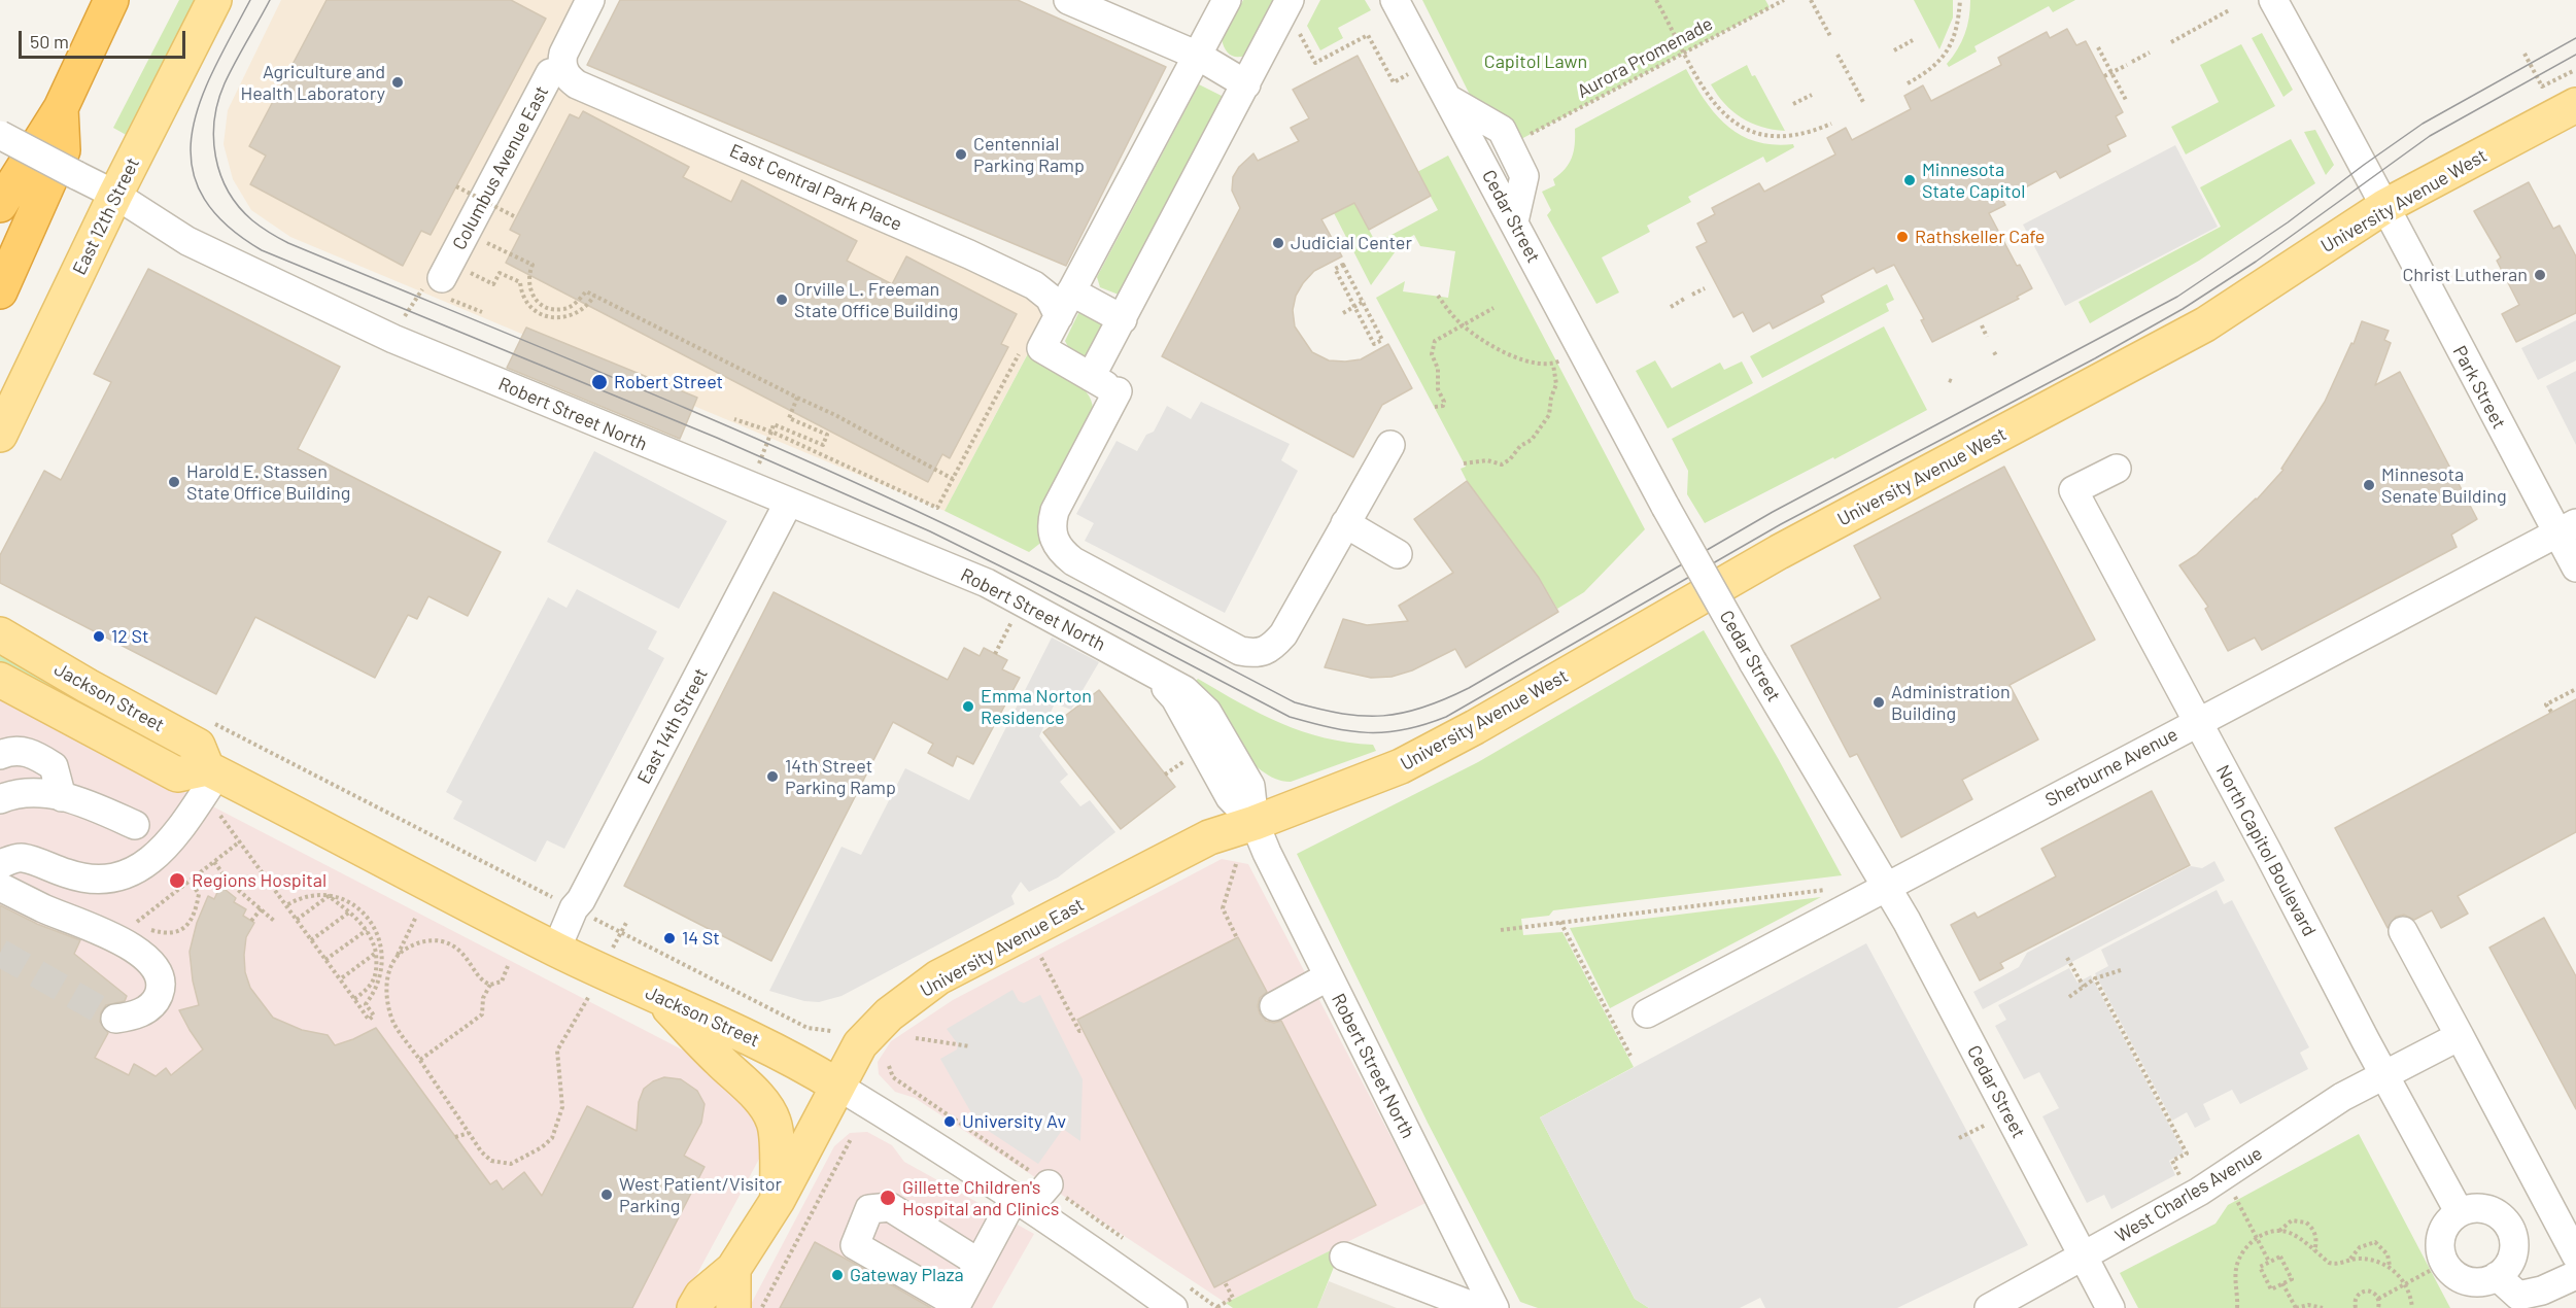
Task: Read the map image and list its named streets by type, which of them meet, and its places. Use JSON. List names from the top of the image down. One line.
{"streets":{"main road":["University Avenue West","East 12th Street","Jackson Street","University Avenue East"],"street":["Columbus Avenue East","East Central Park Place","Cedar Street","Park Street","Robert Street North","East 14th Street","Sherburne Avenue","North Capitol Boulevard","West Charles Avenue"],"path":["Aurora Promenade"]},"crossings":[["Columbus Avenue East","East Central Park Place"],["University Avenue West","Park Street"],["University Avenue West","Robert Street North"],["University Avenue West","University Avenue East"],["East 12th Street","Robert Street North"],["Cedar Street","Sherburne Avenue"],["Cedar Street","West Charles Avenue"],["Park Street","Sherburne Avenue"],["Robert Street North","East 14th Street"],["Robert Street North","University Avenue East"],["Jackson Street","East 14th Street"],["Jackson Street","University Avenue East"],["Sherburne Avenue","North Capitol Boulevard"],["North Capitol Boulevard","West Charles Avenue"]],"parks":["Capitol Lawn"],"places":["Agriculture and Health Laboratory","Centennial Parking Ramp","Minnesota State Capitol","Rathskeller Cafe","Judicial Center","Christ Lutheran","Orville L. Freeman State Office Building","Robert Street","Harold E. Stassen State Office Building","Minnesota Senate Building","12 St","Administration Building","Emma Norton Residence","14th Street Parking Ramp","Regions Hospital","14 St","University Av","West Patient/Visitor Parking","Gillette Children's Hospital and Clinics","Gateway Plaza"],"scale_bar":"50 m"}
